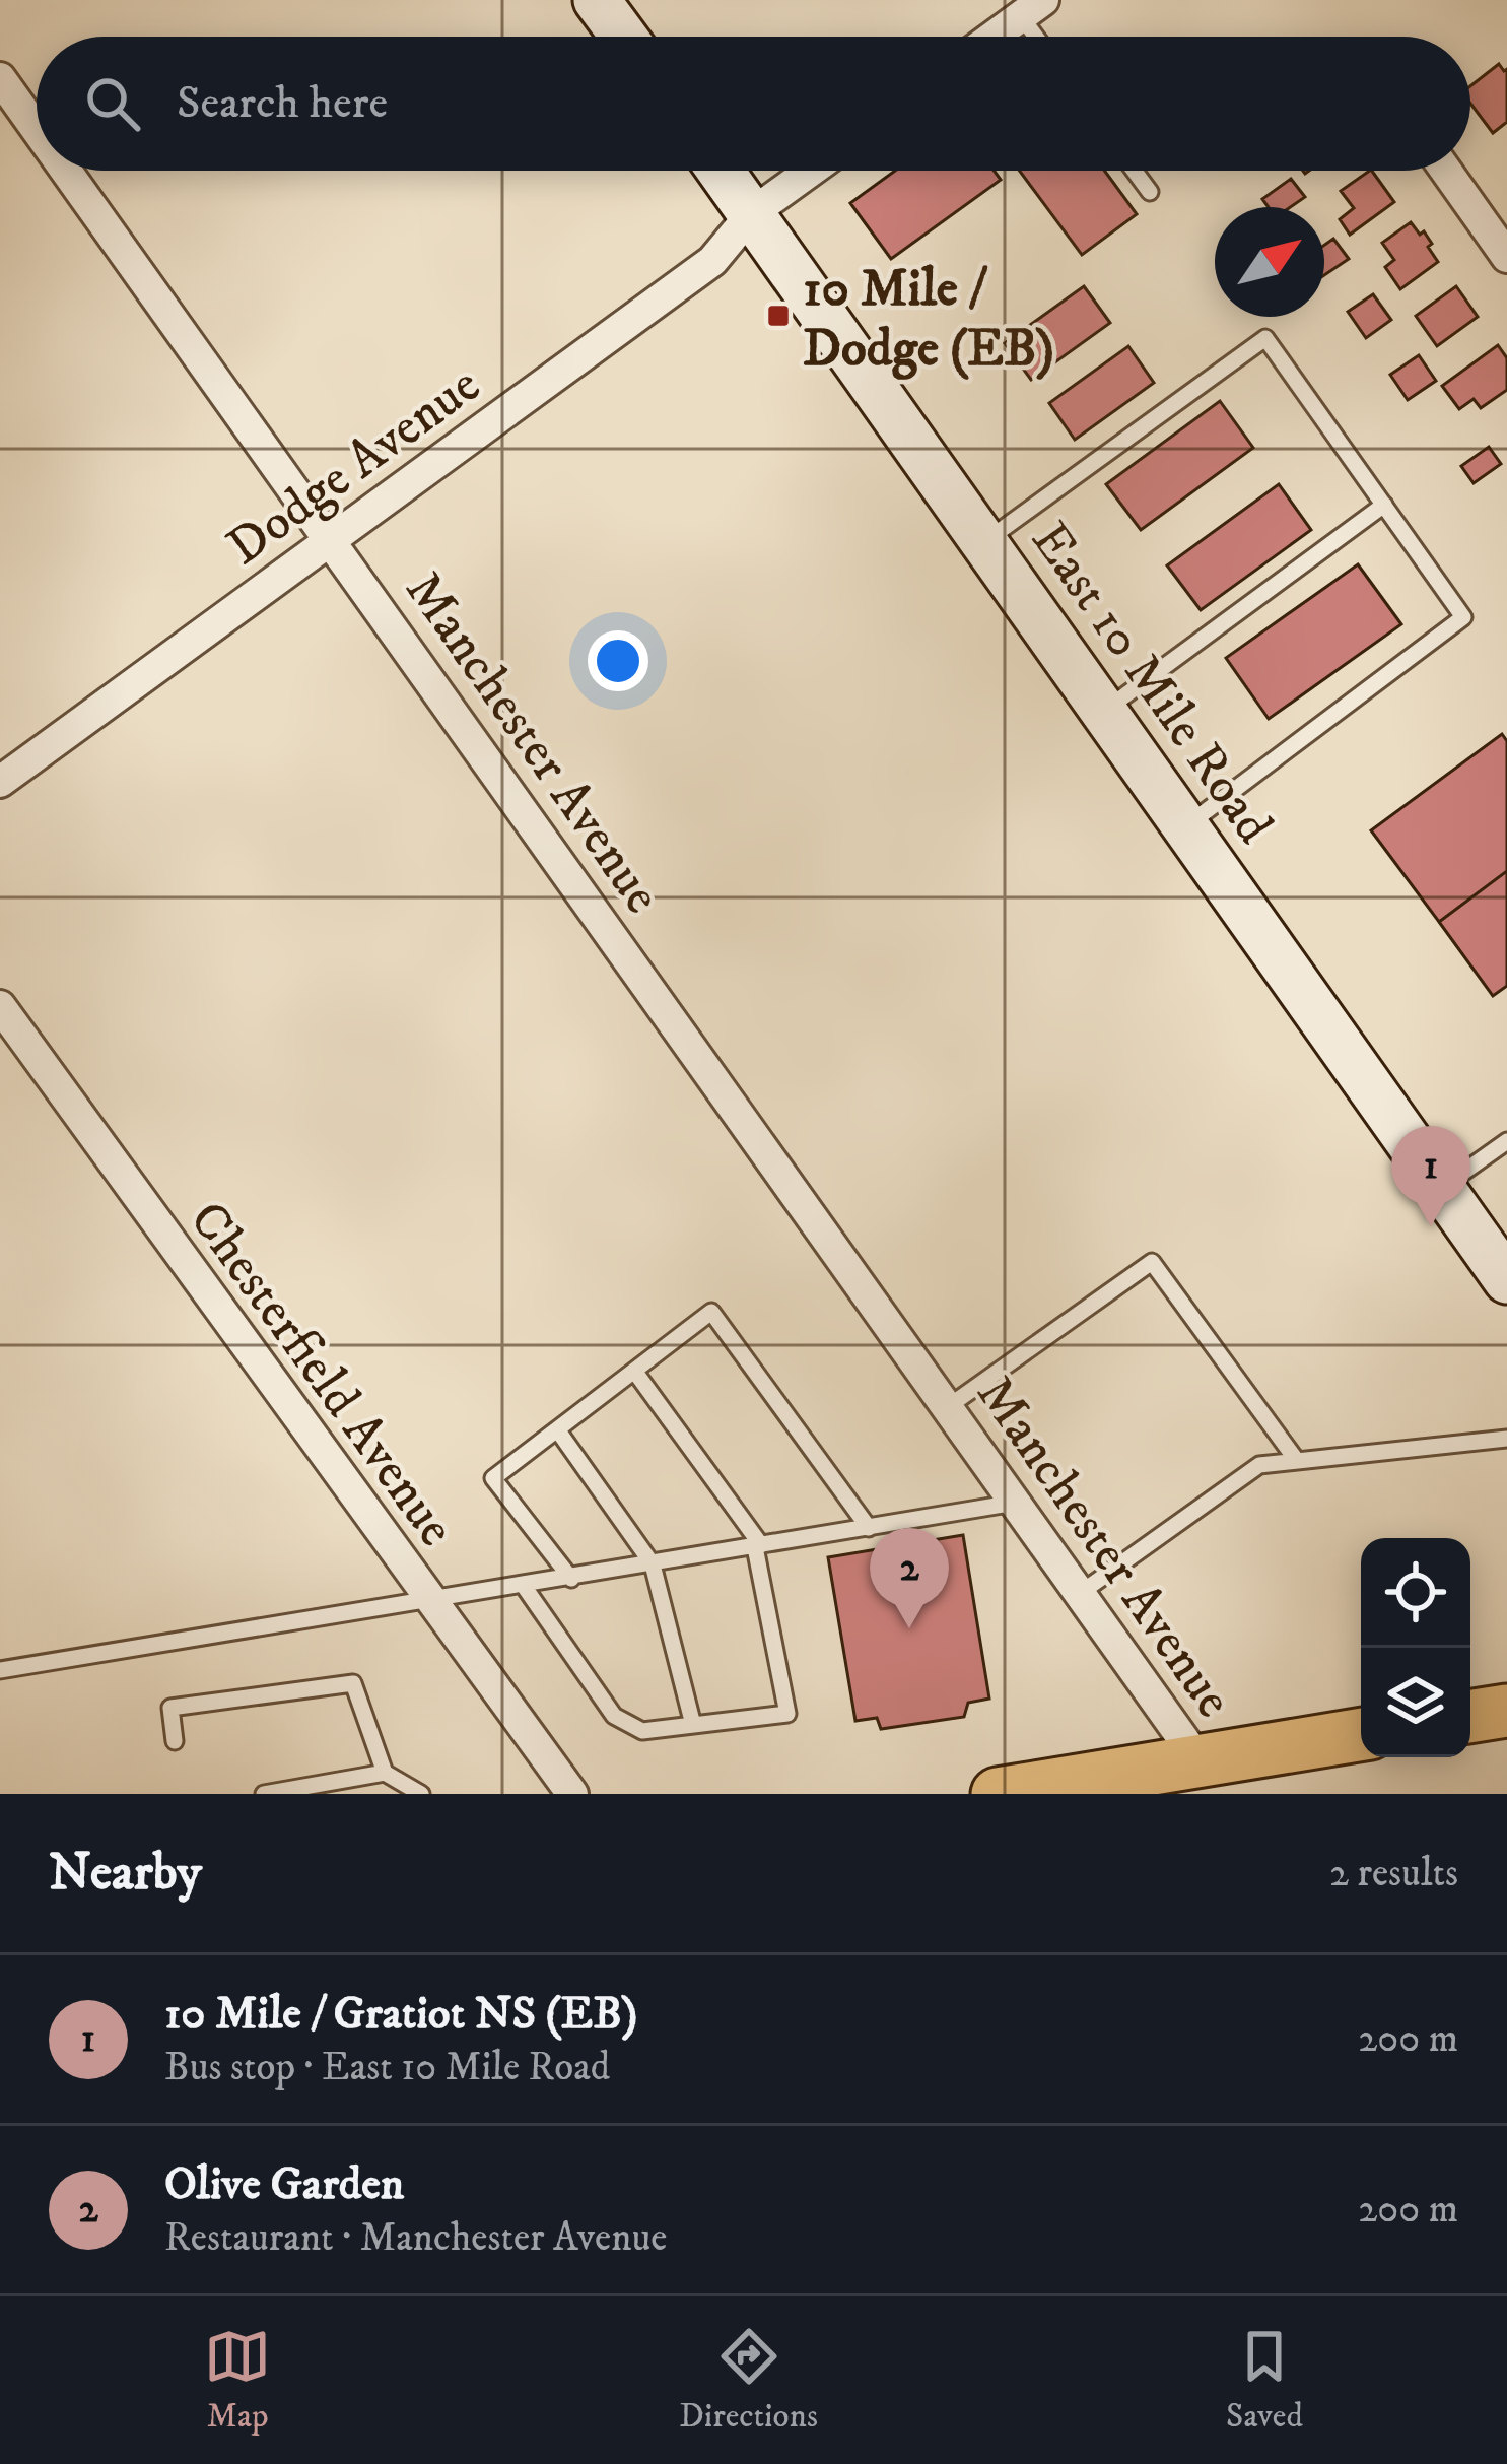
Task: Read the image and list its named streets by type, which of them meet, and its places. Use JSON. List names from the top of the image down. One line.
{"streets":{"main road":["East 10 Mile Road"],"street":["Dodge Avenue","Manchester Avenue","Chesterfield Avenue"]},"crossings":[["Dodge Avenue","East 10 Mile Road"],["Dodge Avenue","Manchester Avenue"]],"places":{"transit":["10 Mile / Dodge (EB)"]},"north":"top right","page":{"search":"Search here","pins":["1","2"],"heading":["Nearby","2 results"],"list":[{"mark":"1","name":"10 Mile / Gratiot NS (EB)","note":"Bus stop · East 10 Mile Road","value":"200 m"},{"mark":"2","name":"Olive Garden","note":"Restaurant · Manchester Avenue","value":"200 m"}],"nav":["Map","Directions","Saved"]}}
